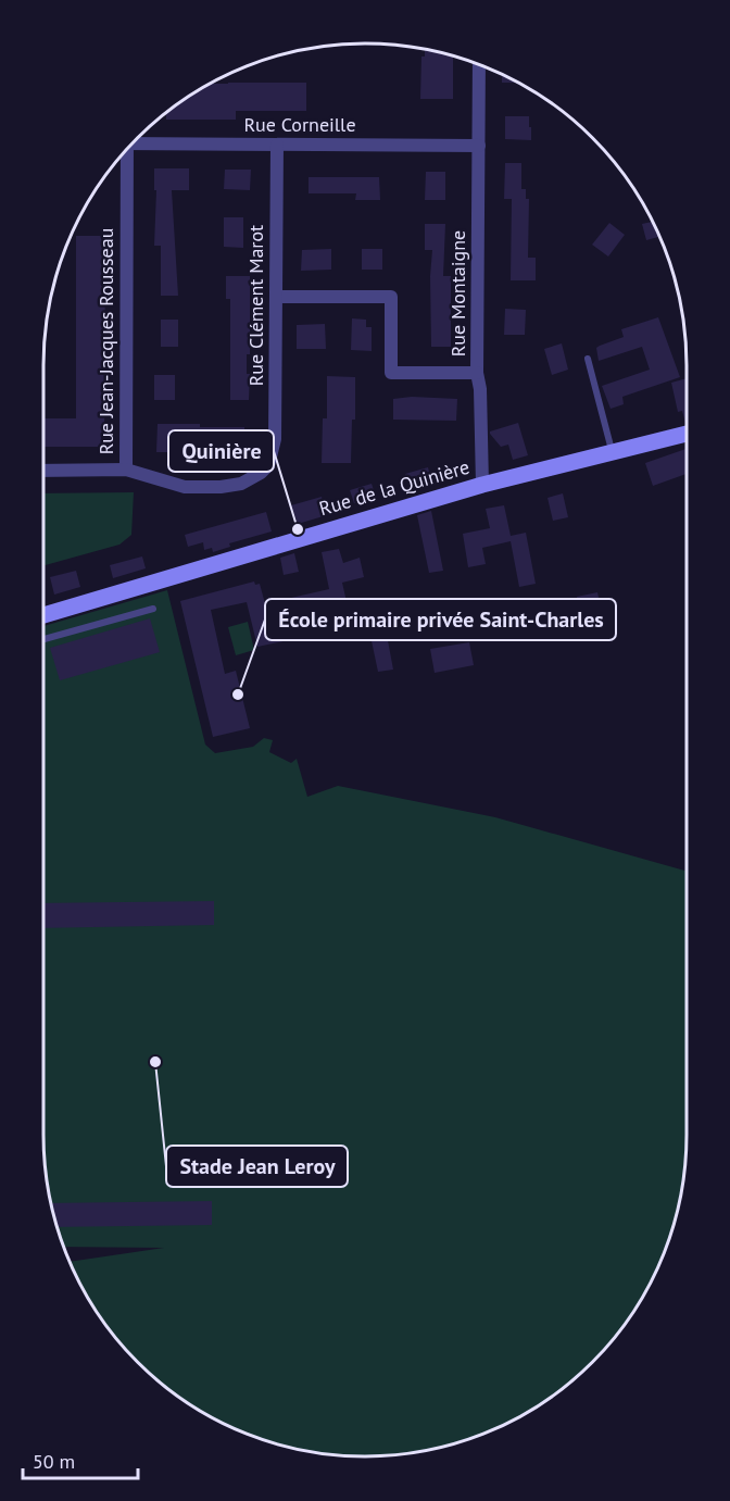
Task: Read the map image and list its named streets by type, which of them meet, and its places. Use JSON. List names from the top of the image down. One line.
{"streets":{"street":["Rue Corneille","Rue Montaigne","Rue Clément Marot","Rue Jean-Jacques Rousseau","Rue de la Quinière"]},"crossings":[["Rue Corneille","Rue Montaigne"],["Rue Corneille","Rue Clément Marot"],["Rue Montaigne","Rue Clément Marot"],["Rue Clément Marot","Rue Jean-Jacques Rousseau"]],"places":["Quinière","École primaire privée Saint-Charles","Stade Jean Leroy"],"scale_bar":"50 m"}
